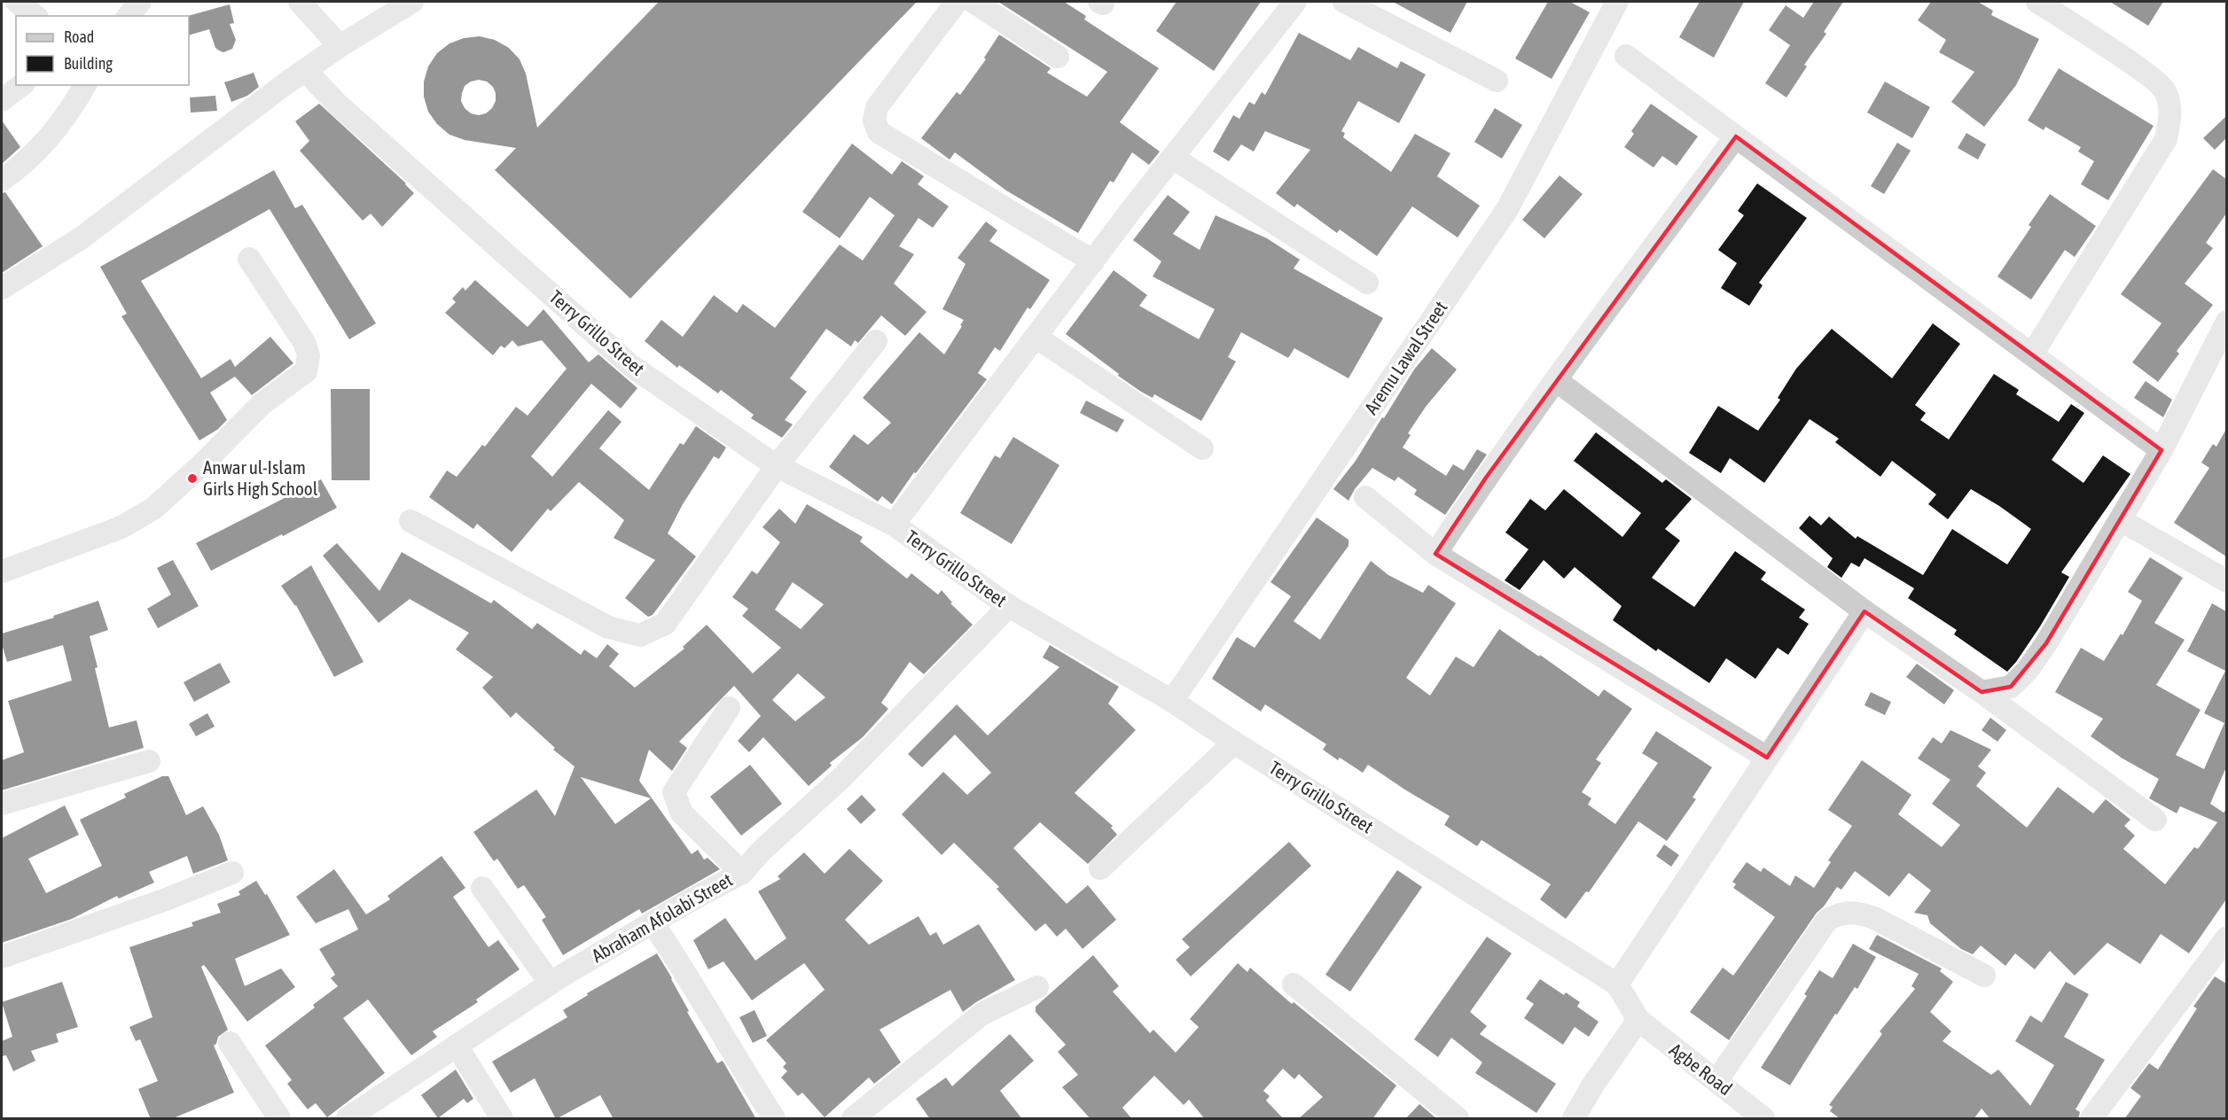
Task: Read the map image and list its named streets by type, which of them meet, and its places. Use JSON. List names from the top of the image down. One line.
{"streets":{"street":["Terry Grillo Street","Aremu Lawal Street","Abraham Afolabi Street","Agbe Road"]},"crossings":[["Terry Grillo Street","Aremu Lawal Street"],["Terry Grillo Street","Abraham Afolabi Street"],["Terry Grillo Street","Agbe Road"]],"places":["Anwar ul-Islam Girls High School"],"legend":["Road","Building"]}
